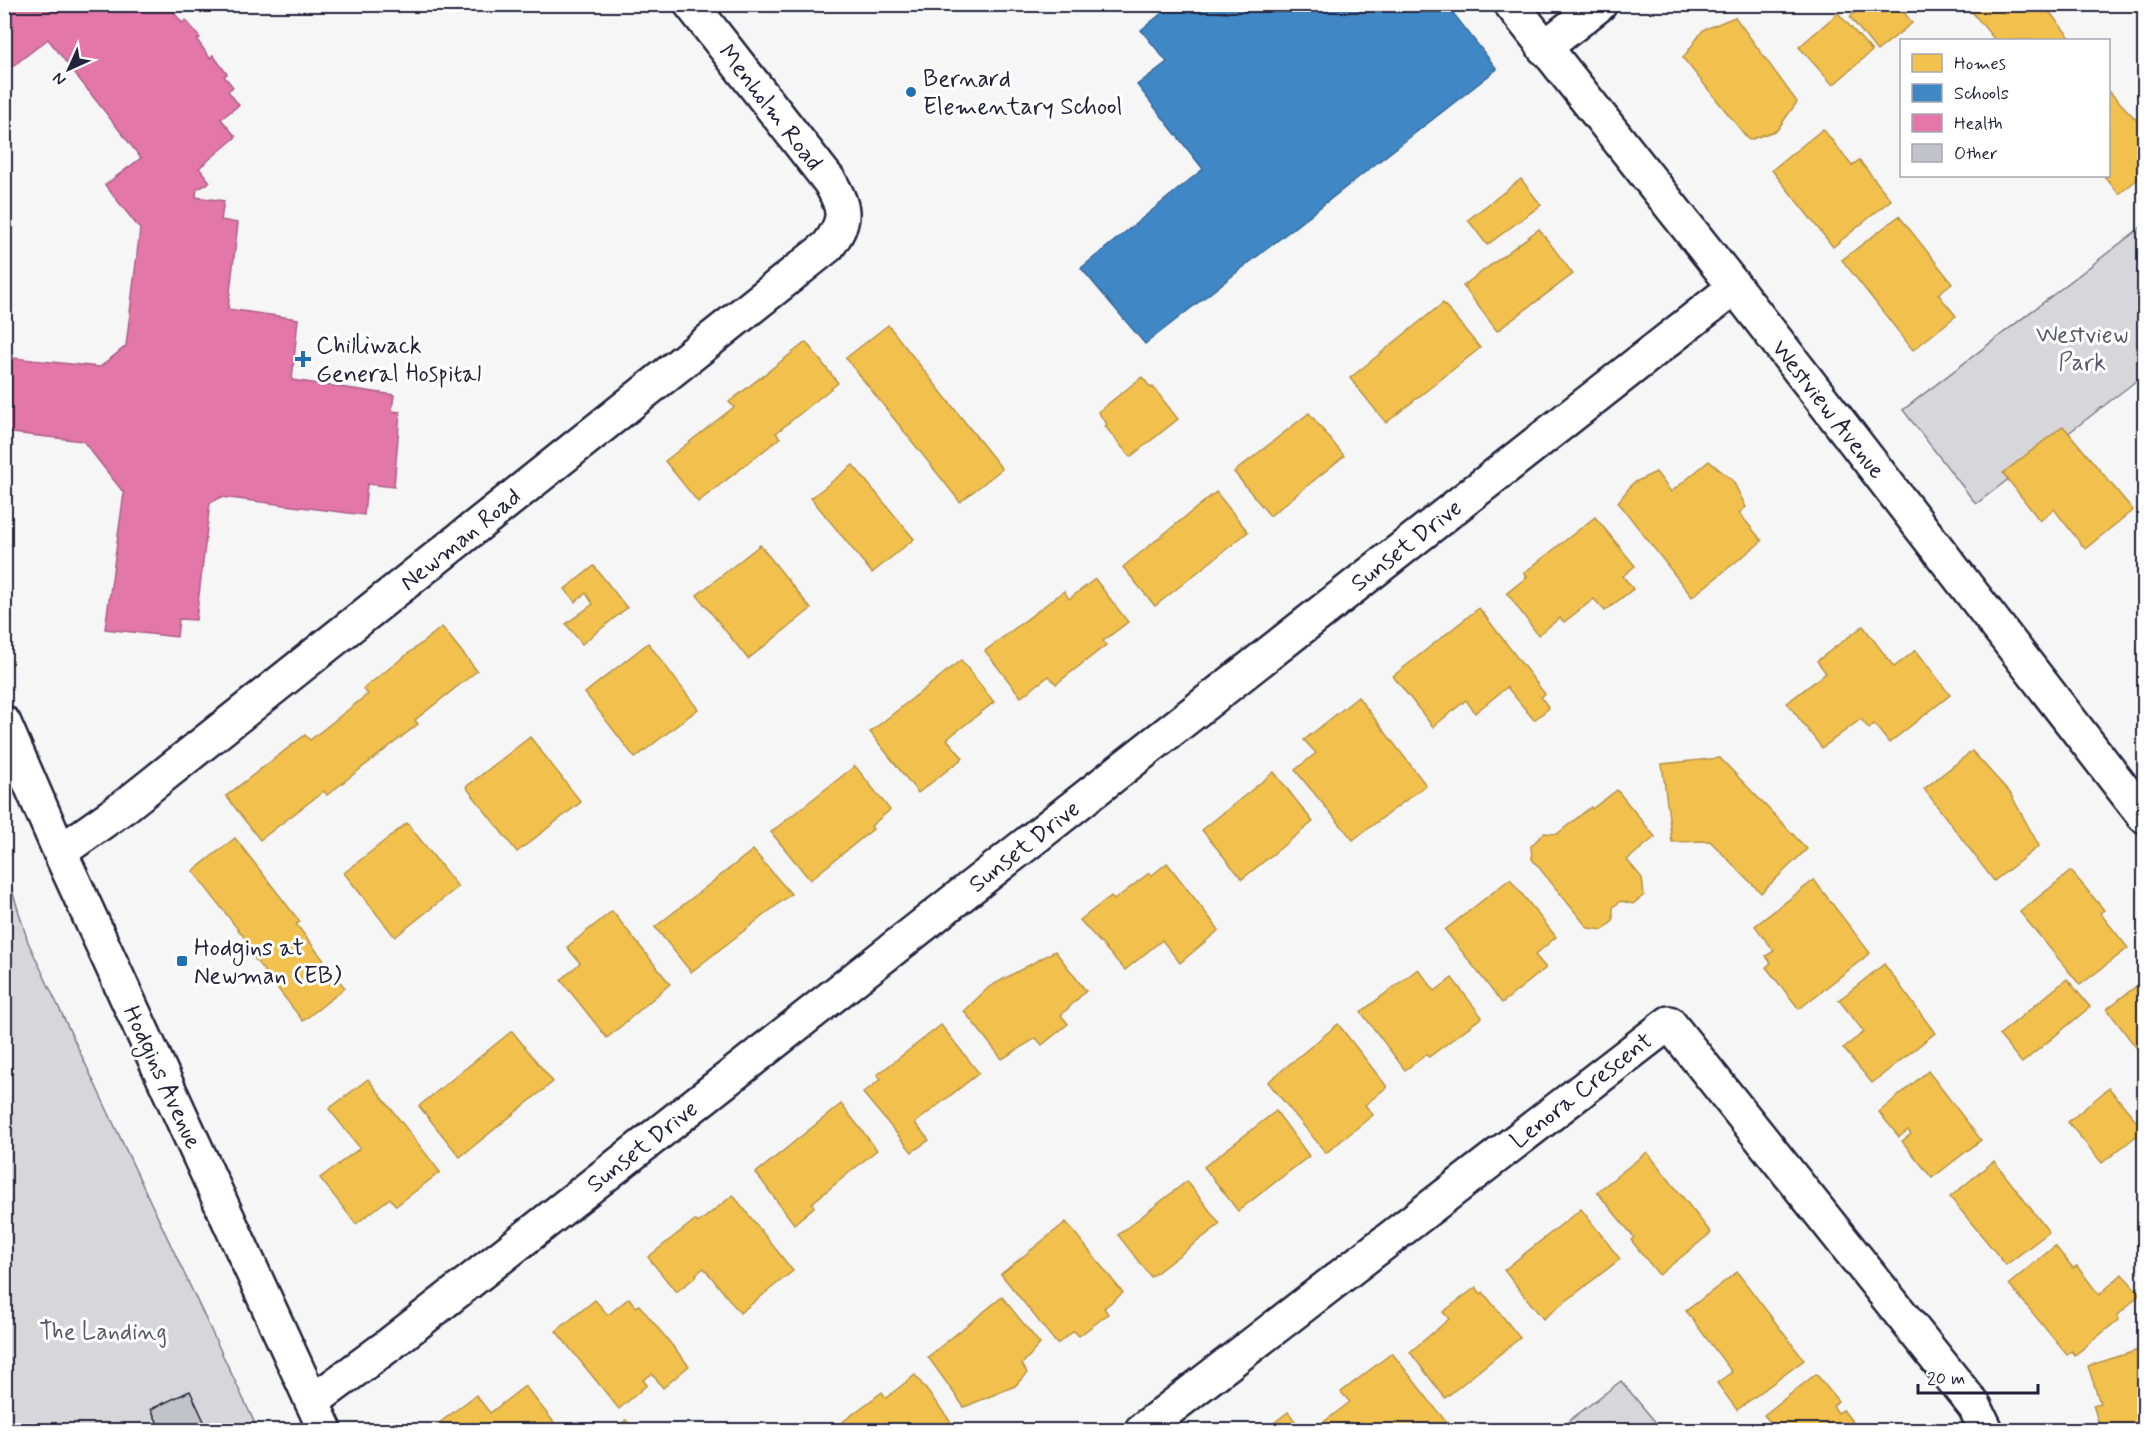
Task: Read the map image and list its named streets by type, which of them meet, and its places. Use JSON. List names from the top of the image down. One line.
{"streets":{"street":["Menholm Road","Westview Avenue","Newman Road","Sunset Drive","Hodgins Avenue","Lenora Crescent"]},"crossings":[["Menholm Road","Newman Road"],["Westview Avenue","Sunset Drive"],["Newman Road","Hodgins Avenue"],["Sunset Drive","Hodgins Avenue"]],"parks":["Westview Park","The Landing"],"places":{"other":["Bernard Elementary School"],"health":["Chilliwack General Hospital"],"transit":["Hodgins at Newman (EB)"]},"legend":["Homes","Schools","Health","Other"],"scale_bar":"20 m","north":"bottom left"}
